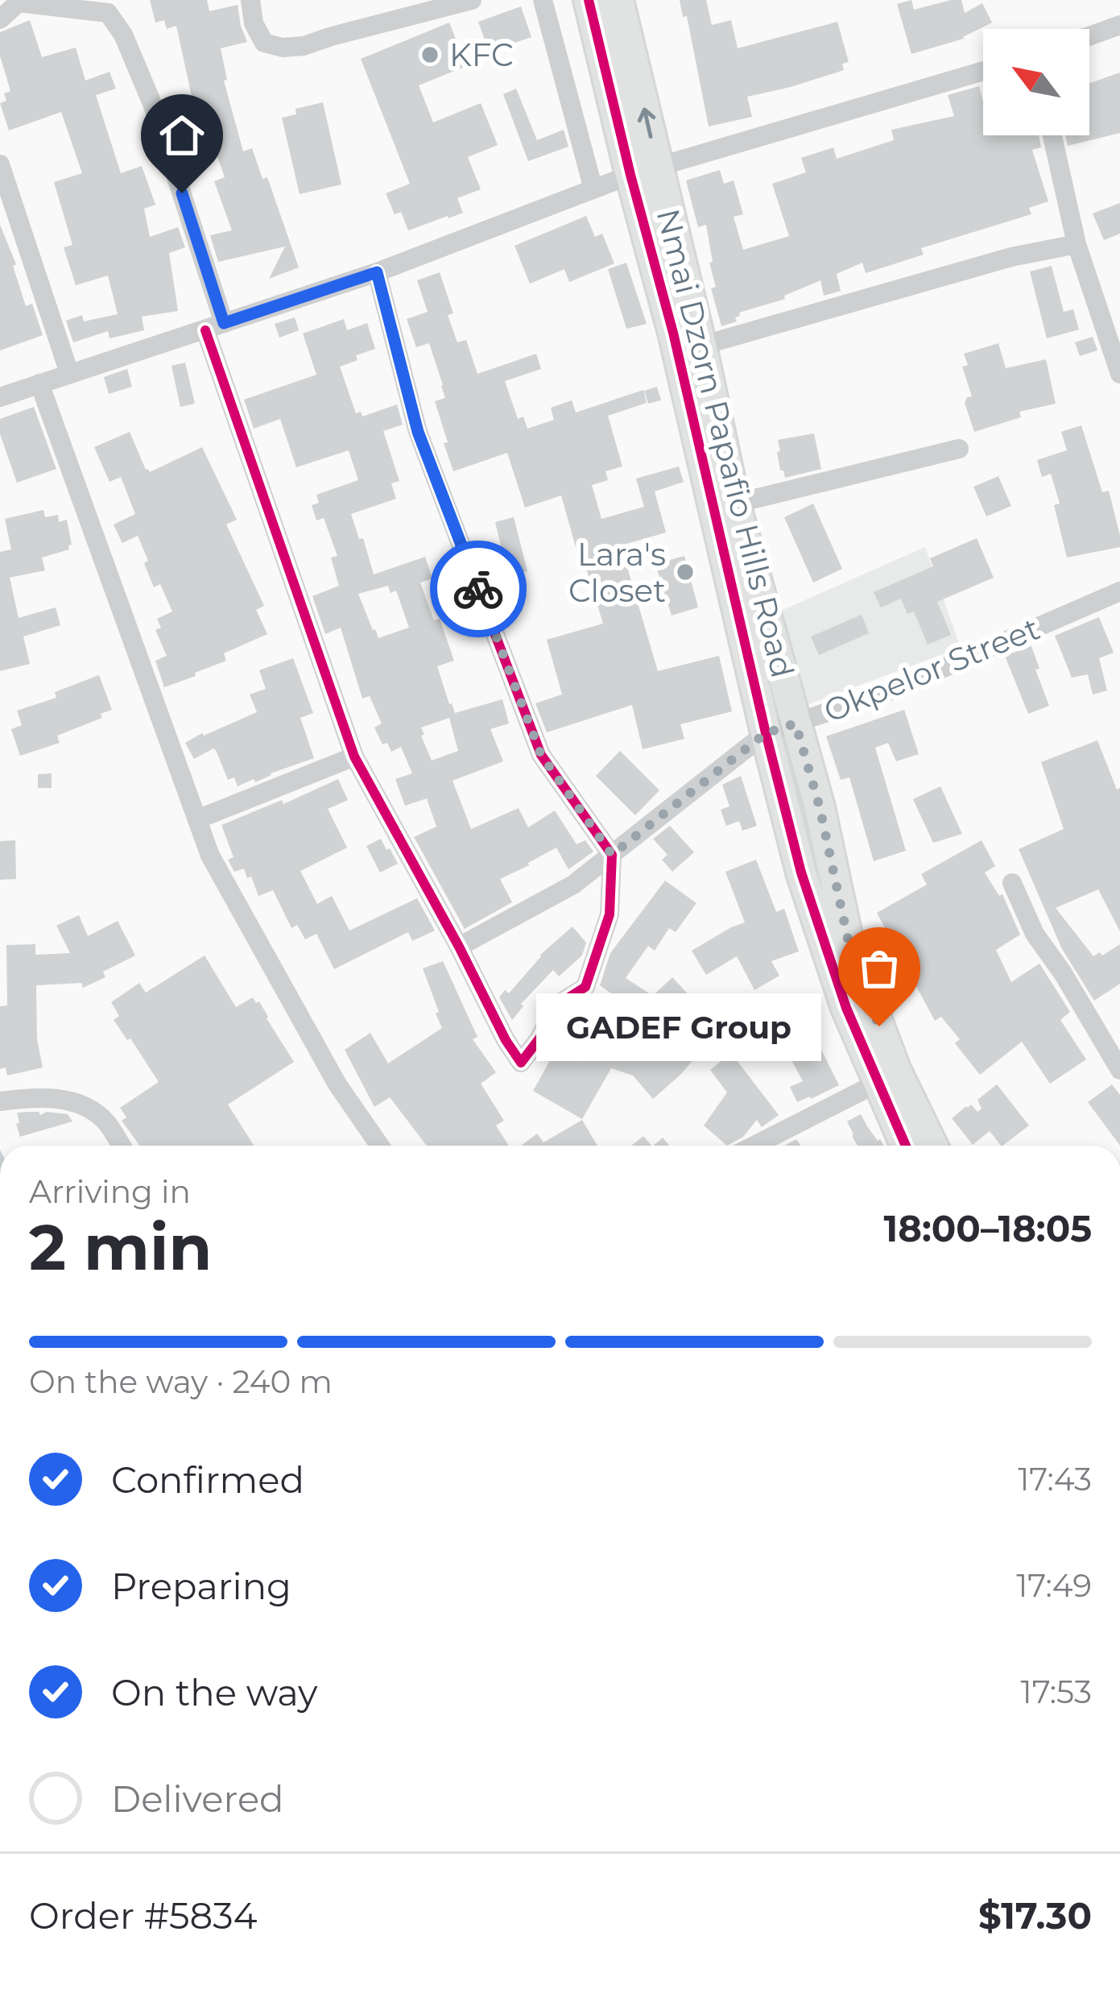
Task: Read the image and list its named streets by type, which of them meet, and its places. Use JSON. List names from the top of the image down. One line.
{"streets":{"street":["Nmai Dzorn Papafio Hills Road","Okpelor Street"]},"crossings":[["Nmai Dzorn Papafio Hills Road","Okpelor Street"]],"places":["KFC","Lara's Closet","GADEF Group"],"north":"top left","page":{"bubble":"GADEF Group","heading":["2 min","Arriving in","18:00–18:05"],"panel":["Order #5834","$17.30"],"bar":"On the way · 240 m","list":[["Confirmed","17:43"],["Preparing","17:49"],["On the way","17:53"],"Delivered"]}}
